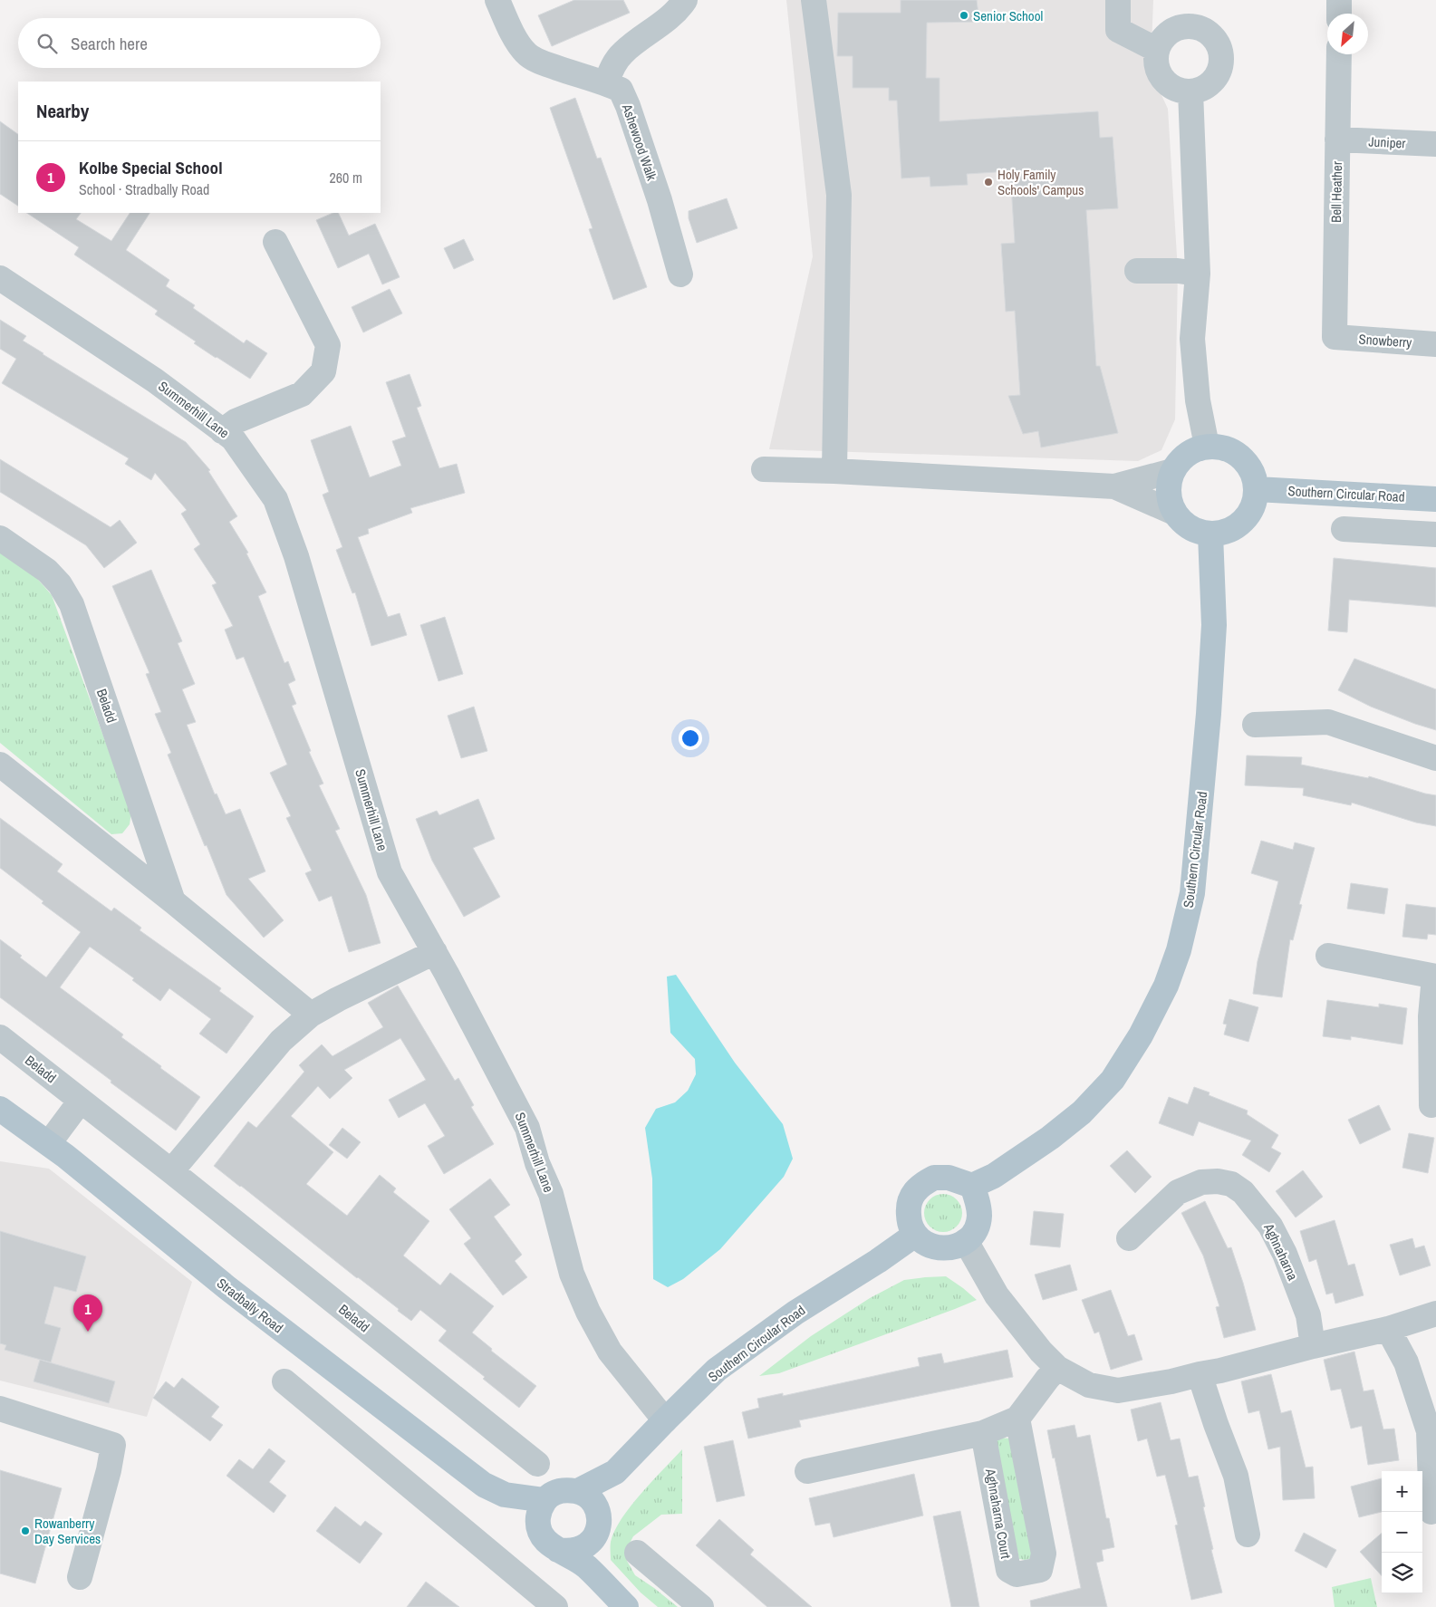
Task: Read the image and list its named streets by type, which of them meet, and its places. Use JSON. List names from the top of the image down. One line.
{"streets":{"main road":["Southern Circular Road","Stradbally Road"],"street":["Ashewood Walk","Juniper","Bell Heather","Snowberry","Summerhill Lane","Beladd","Aghnaharna","Aghnaharna Court"]},"crossings":[["Juniper","Bell Heather"],["Bell Heather","Snowberry"],["Summerhill Lane","Southern Circular Road"],["Southern Circular Road","Stradbally Road"]],"places":["Senior School","Holy Family Schools' Campus","Rowanberry Day Services"],"north":"bottom left","page":{"search":"Search here","heading":"Nearby","list":[{"mark":"1","name":"Kolbe Special School","note":"School · Stradbally Road","value":"260 m"}],"pins":"1","map_buttons":["+","−"]}}
